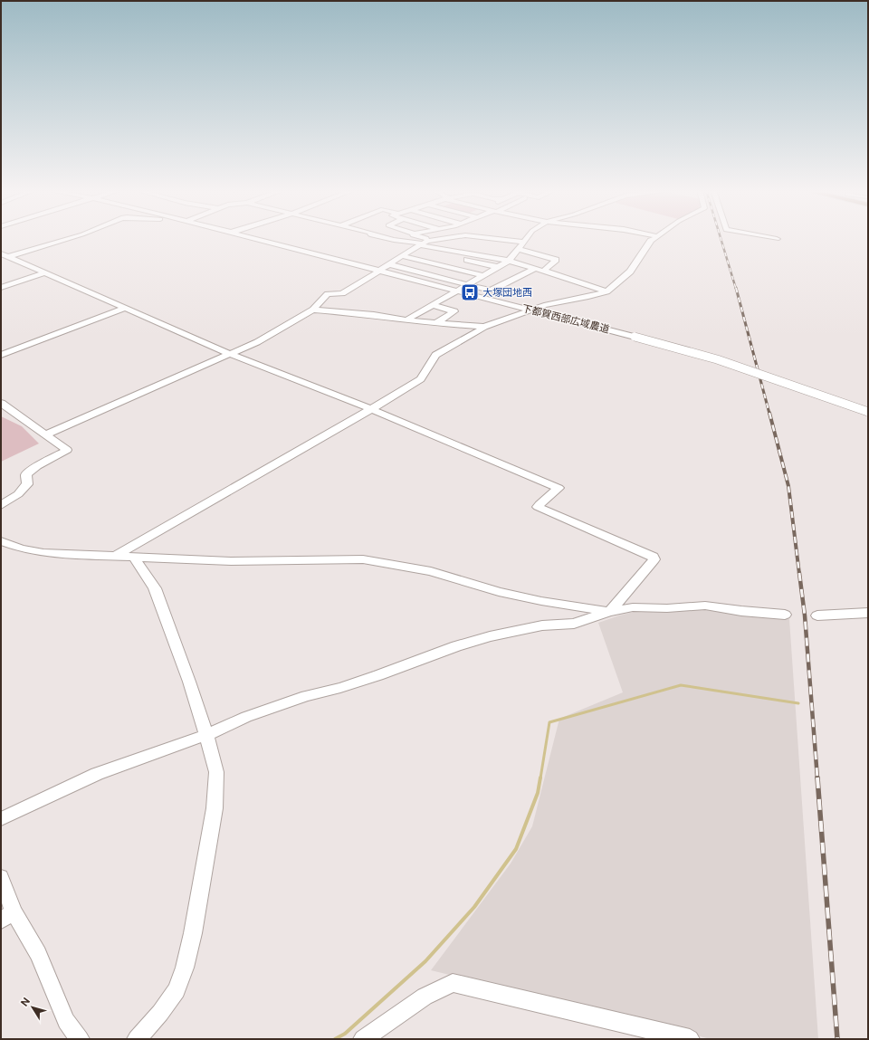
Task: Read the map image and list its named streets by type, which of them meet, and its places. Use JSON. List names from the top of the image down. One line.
{"streets":{"street":["下都賀西部広域農道"]},"places":{"bus stop":["大塚団地西"]},"north":"top left"}
